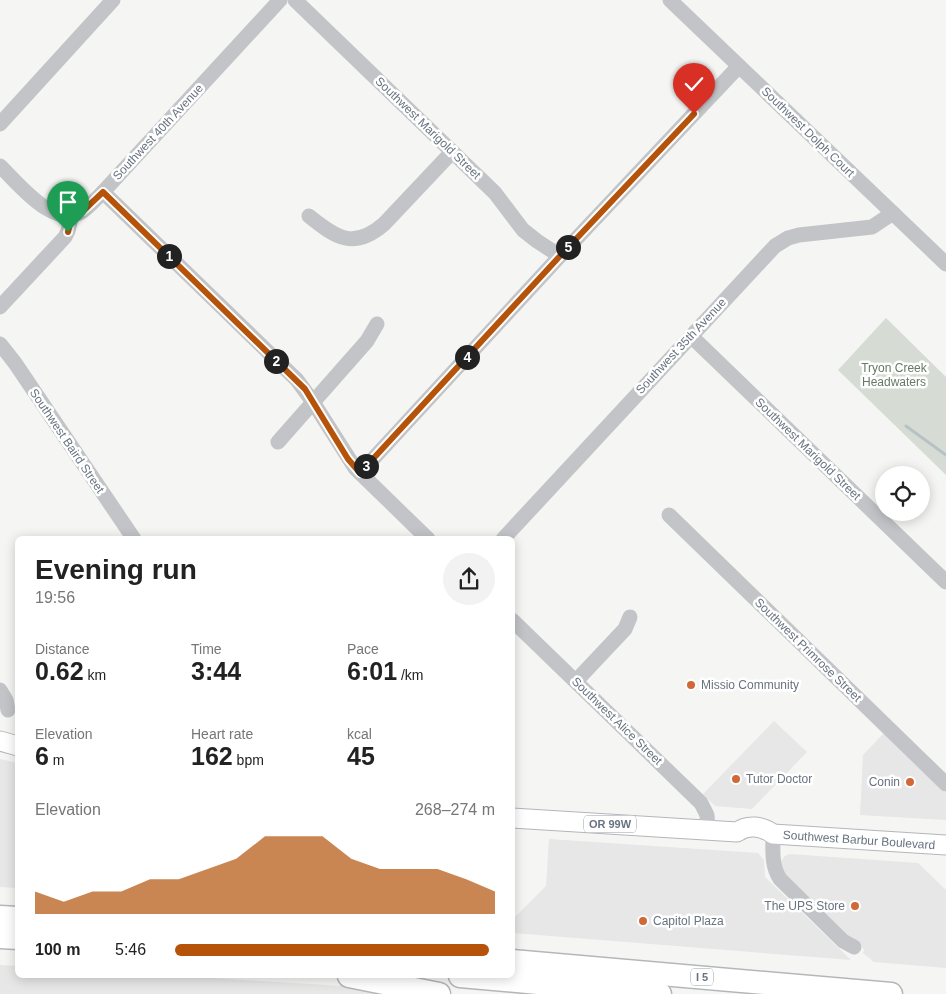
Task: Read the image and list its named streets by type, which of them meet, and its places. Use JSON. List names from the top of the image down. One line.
{"streets":{"highway":["I 5"],"main road":["OR 99W","Southwest Barbur Boulevard"],"street":["Southwest Marigold Street","Southwest 40th Avenue","Southwest Dolph Court","Southwest 35th Avenue","Southwest Baird Street","Southwest Primrose Street","Southwest Alice Street"]},"crossings":[["Southwest Marigold Street","Southwest 35th Avenue"],["Southwest Dolph Court","Southwest 35th Avenue"],["Southwest Alice Street","Southwest Barbur Boulevard"]],"parks":["Tryon Creek Headwaters"],"places":["Missio Community","Tutor Doctor","Conin","The UPS Store","Capitol Plaza"],"page":{"pins":["5","1","4","2","3"],"heading":["Evening run","19:56"],"stats":[["Distance","0.62 km"],["Time","3:44"],["Pace","6:01 /km"],["Elevation","6 m"],["Heart rate","162 bpm"],["kcal","45"]],"chart":["Elevation","268–274 m"],"list":[{"name":"100 m","note":"5:46"}]}}
